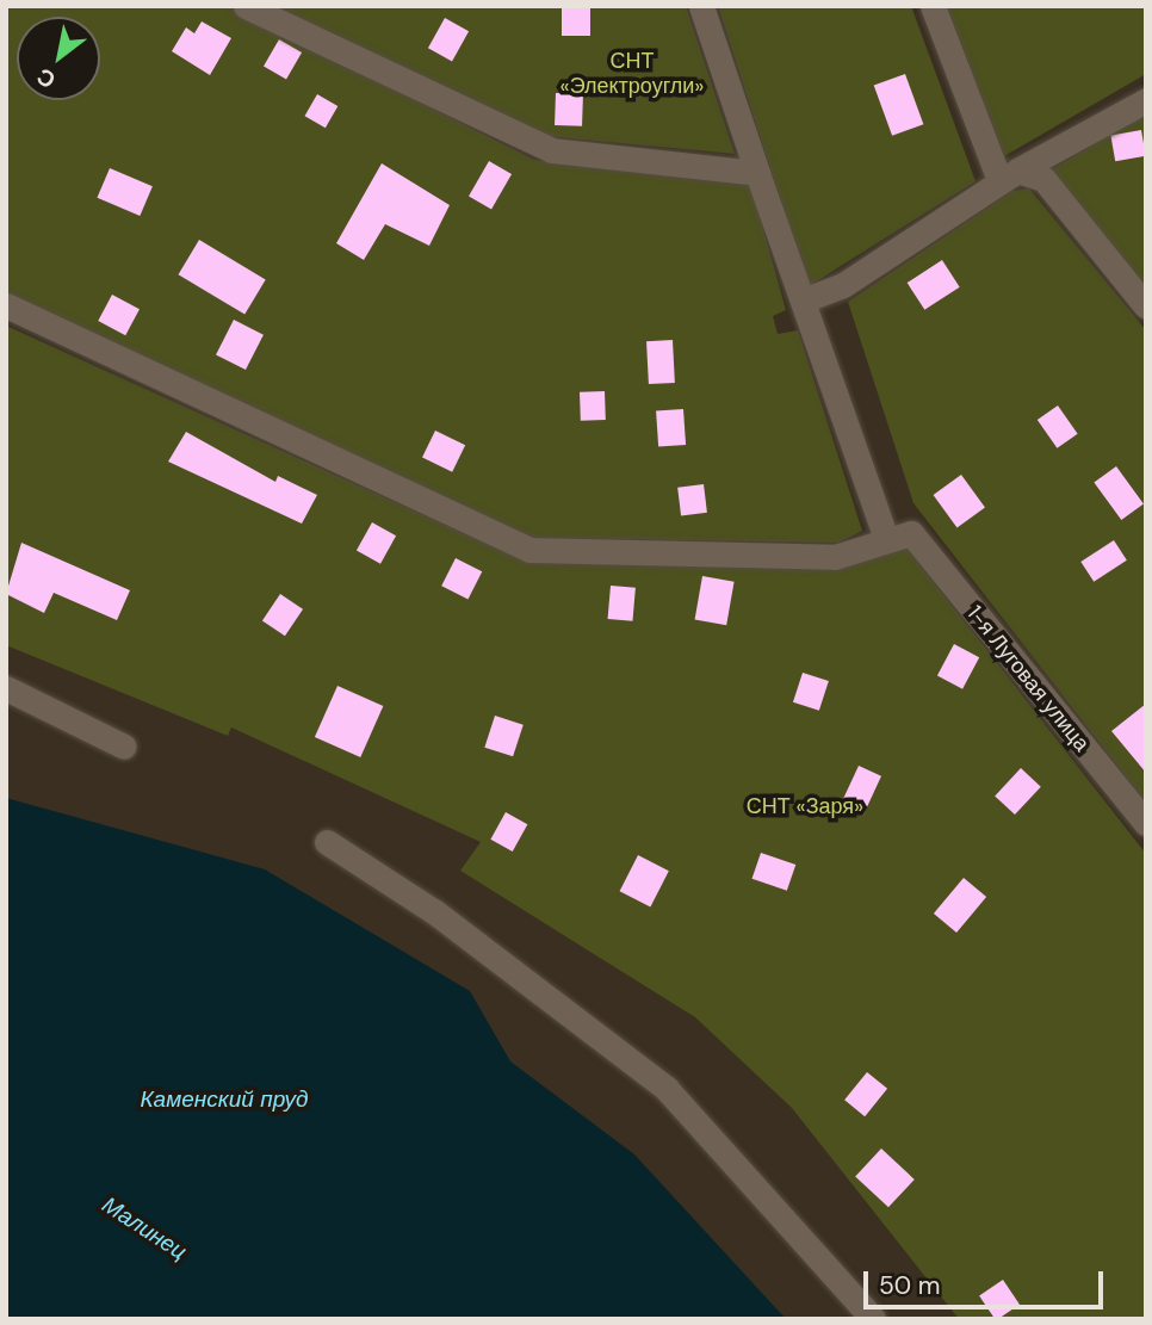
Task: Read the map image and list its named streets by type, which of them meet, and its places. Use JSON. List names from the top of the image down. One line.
{"streets":{"street":["1-я Луговая улица"]},"water":["Каменский пруд","Малинец"],"parks":["СНТ «Электроугли»","СНТ «Заря»"],"scale_bar":"50 m","north":"bottom left"}
